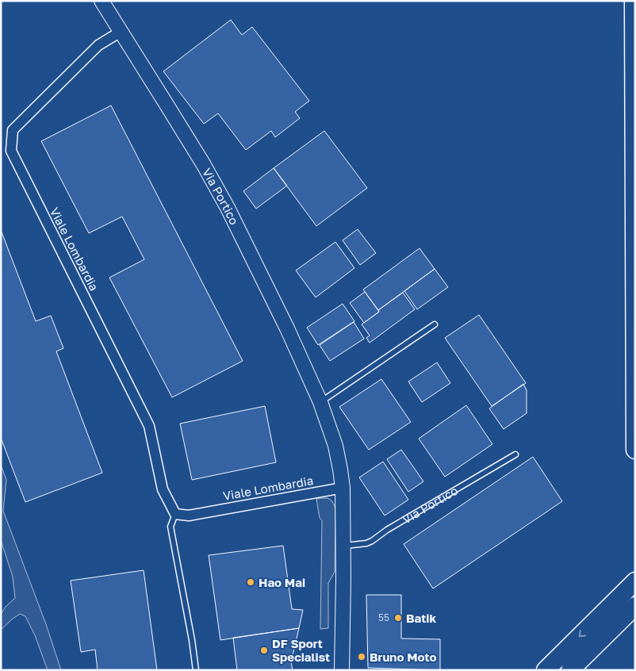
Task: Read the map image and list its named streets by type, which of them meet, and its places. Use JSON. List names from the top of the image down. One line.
{"streets":{"main road":["Via Portico"],"street":["Viale Lombardia"]},"crossings":[["Via Portico","Viale Lombardia"]],"places":["Hao Mai","Batik","DF Sport Specialist","Bruno Moto"],"house_numbers":["55"]}
